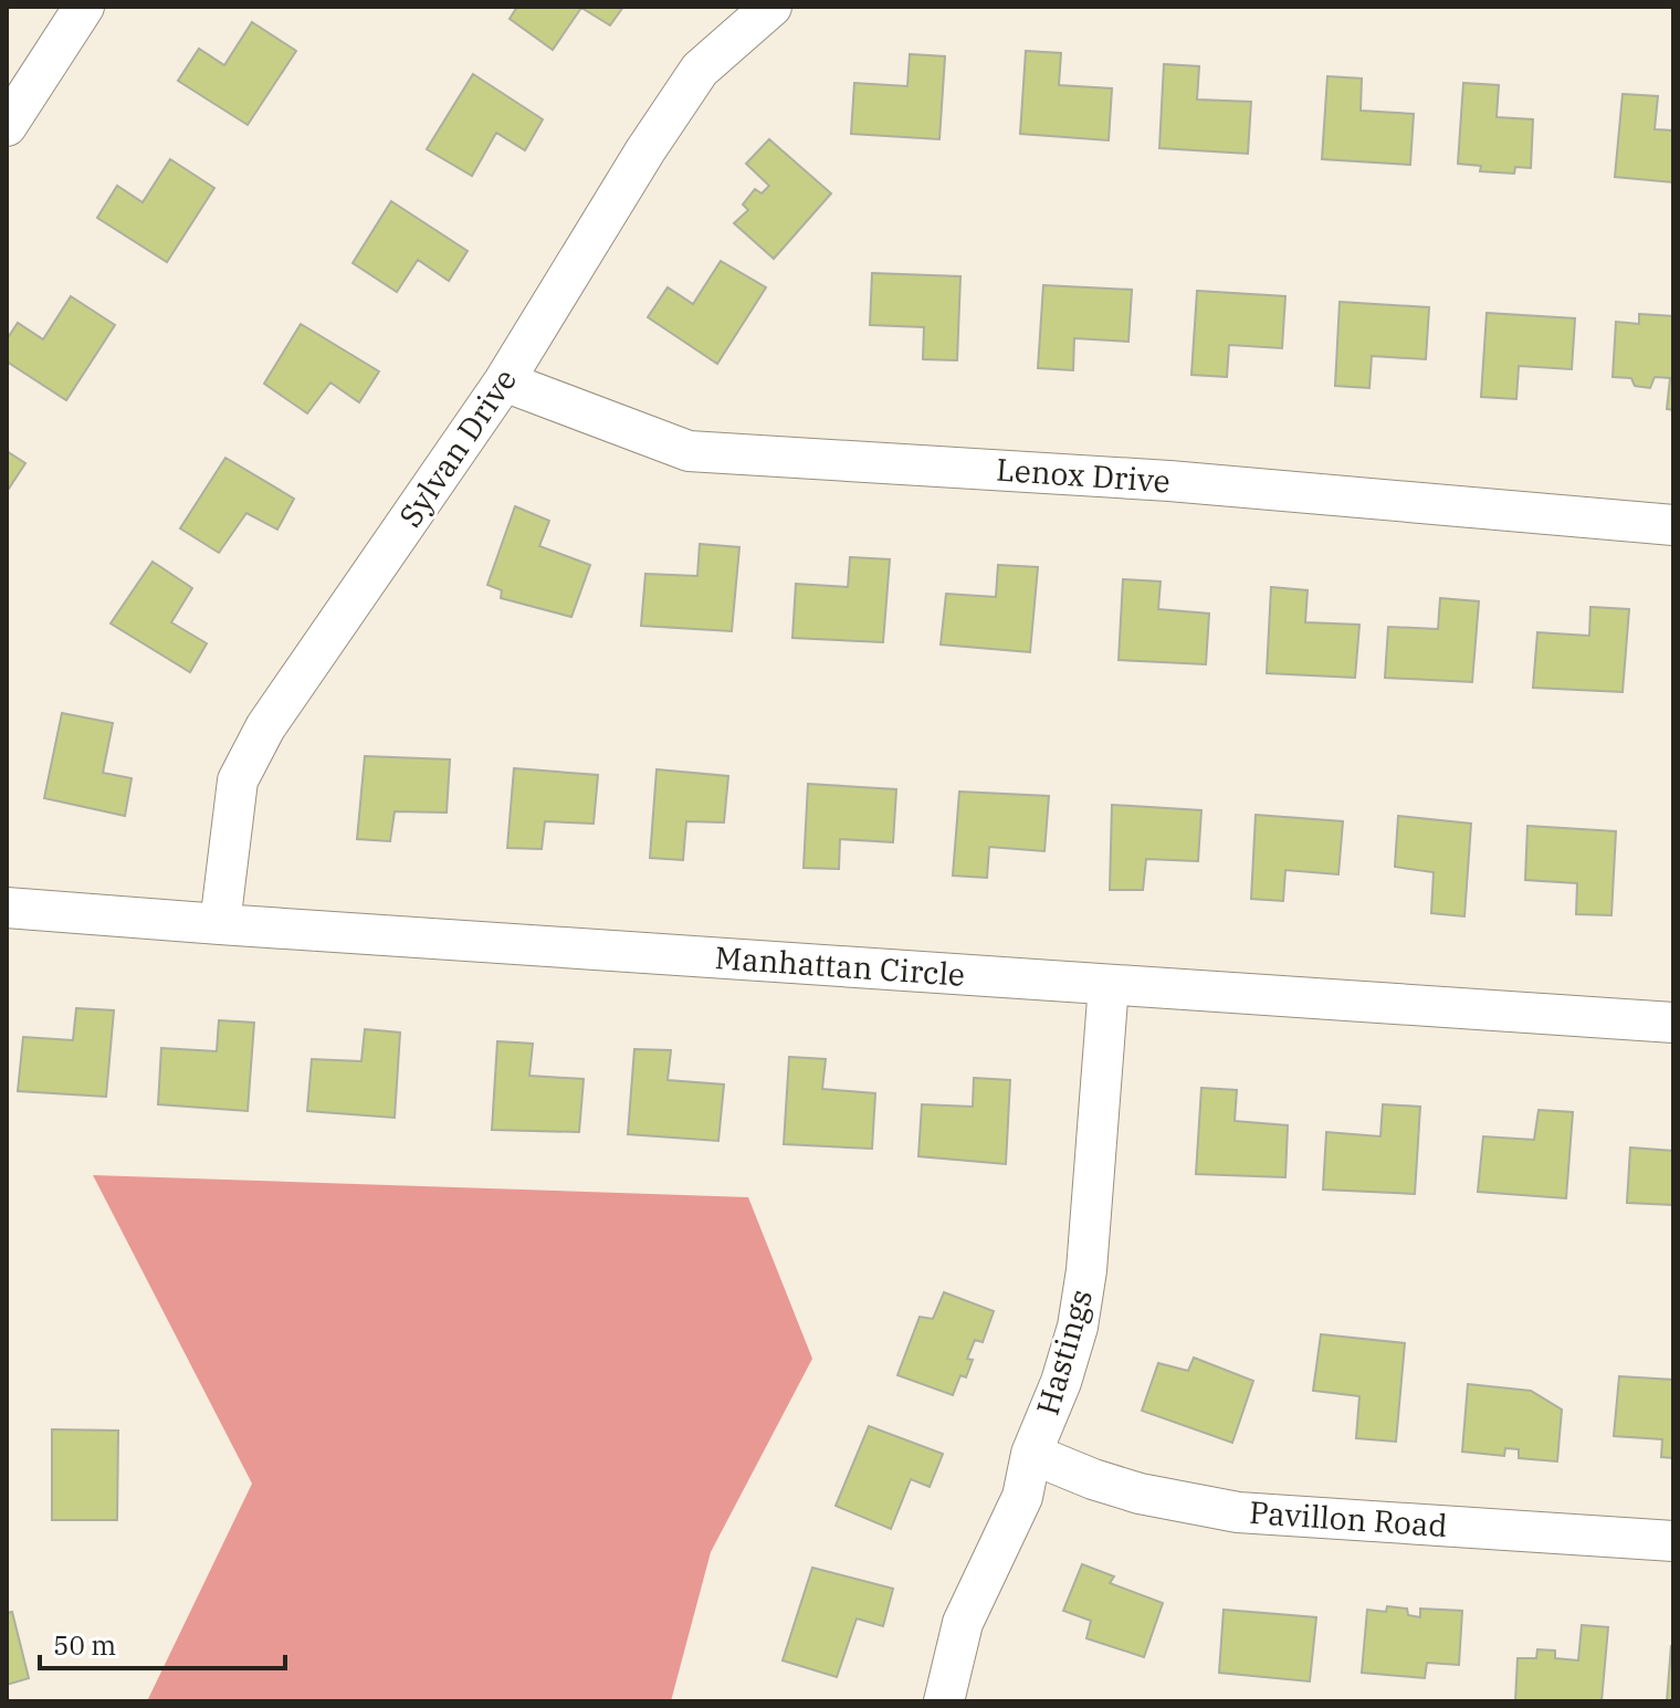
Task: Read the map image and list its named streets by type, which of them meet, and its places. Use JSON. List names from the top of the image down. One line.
{"streets":{"street":["Sylvan Drive","Lenox Drive","Manhattan Circle","Hastings","Pavillon Road"]},"crossings":[["Sylvan Drive","Lenox Drive"],["Sylvan Drive","Manhattan Circle"],["Manhattan Circle","Hastings"],["Hastings","Pavillon Road"]],"scale_bar":"50 m"}
